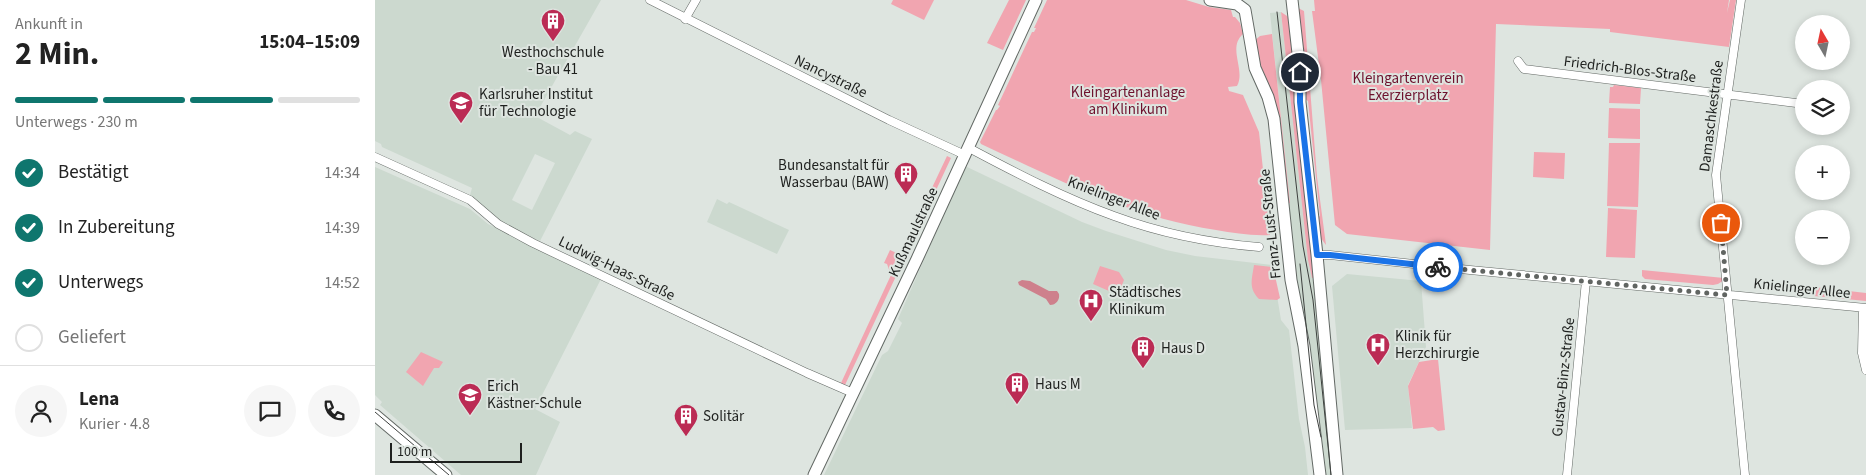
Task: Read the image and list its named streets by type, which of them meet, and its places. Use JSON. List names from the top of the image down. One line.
{"streets":{"street":["Friedrich-Blos-Straße","Nancystraße","Damaschkestraße","Knielinger Allee","Franz-Lust-Straße","Kußmaulstraße","Ludwig-Haas-Straße","Gustav-Binz-Straße"]},"crossings":[["Friedrich-Blos-Straße","Damaschkestraße"],["Nancystraße","Knielinger Allee"],["Nancystraße","Kußmaulstraße"],["Damaschkestraße","Knielinger Allee"],["Knielinger Allee","Kußmaulstraße"],["Knielinger Allee","Gustav-Binz-Straße"],["Kußmaulstraße","Ludwig-Haas-Straße"]],"parks":["Kleingartenverein Exerzierplatz","Kleingartenanlage am Klinikum"],"places":{"building":["Westhochschule - Bau 41","Bundesanstalt für Wasserbau (BAW)","Haus D","Haus M","Solitär"],"school or university":["Karlsruher Institut für Technologie","Erich Kästner-Schule"],"hospital":["Städtisches Klinikum","Klinik für Herzchirurgie"]},"scale_bar":"100 m","north":"top","page":{"heading":["2 Min.","Ankunft in","15:04–15:09"],"panel":["Lena","Kurier · 4.8"],"map_buttons":["+","−"],"bar":"Unterwegs · 230 m","list":[["Bestätigt","14:34"],["In Zubereitung","14:39"],["Unterwegs","14:52"],"Geliefert"],"scale":"100 m"}}
